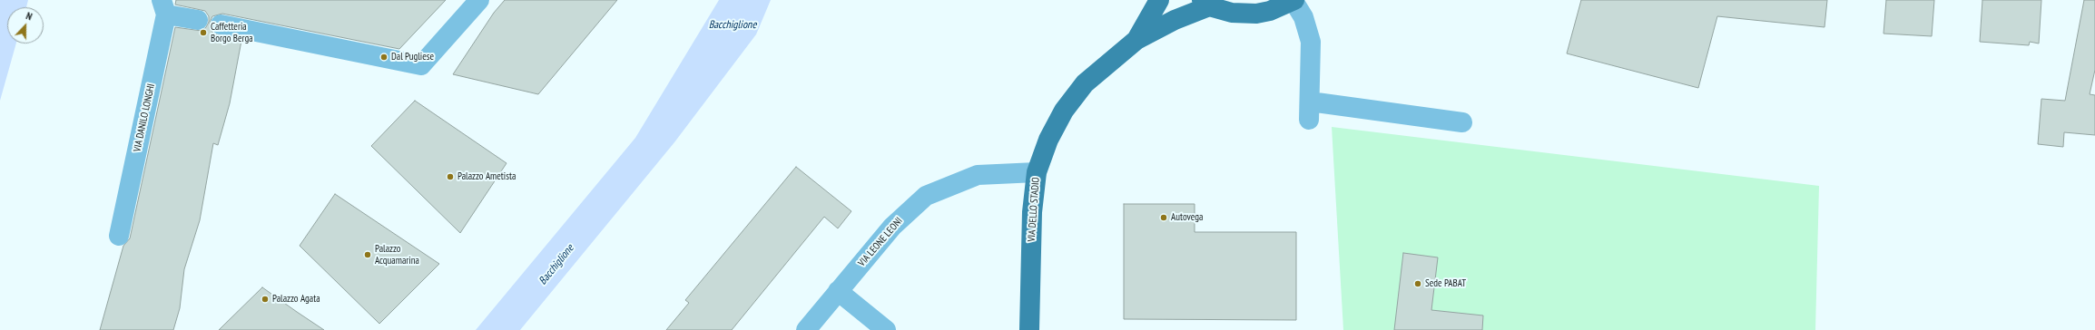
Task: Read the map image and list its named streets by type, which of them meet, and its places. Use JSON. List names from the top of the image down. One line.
{"streets":{"main road":["VIA DELLO STADIO"],"street":["VIA DANILO LONGHI","VIA LEONE LEONI"]},"crossings":[["VIA DELLO STADIO","VIA LEONE LEONI"]],"water":["Bacchiglione"],"places":["Caffetteria Borgo Berga","Dal Pugliese","Palazzo Ametista","Autovega","Palazzo Acquamarina","Sede PABAT","Palazzo Agata"],"north":"top"}
